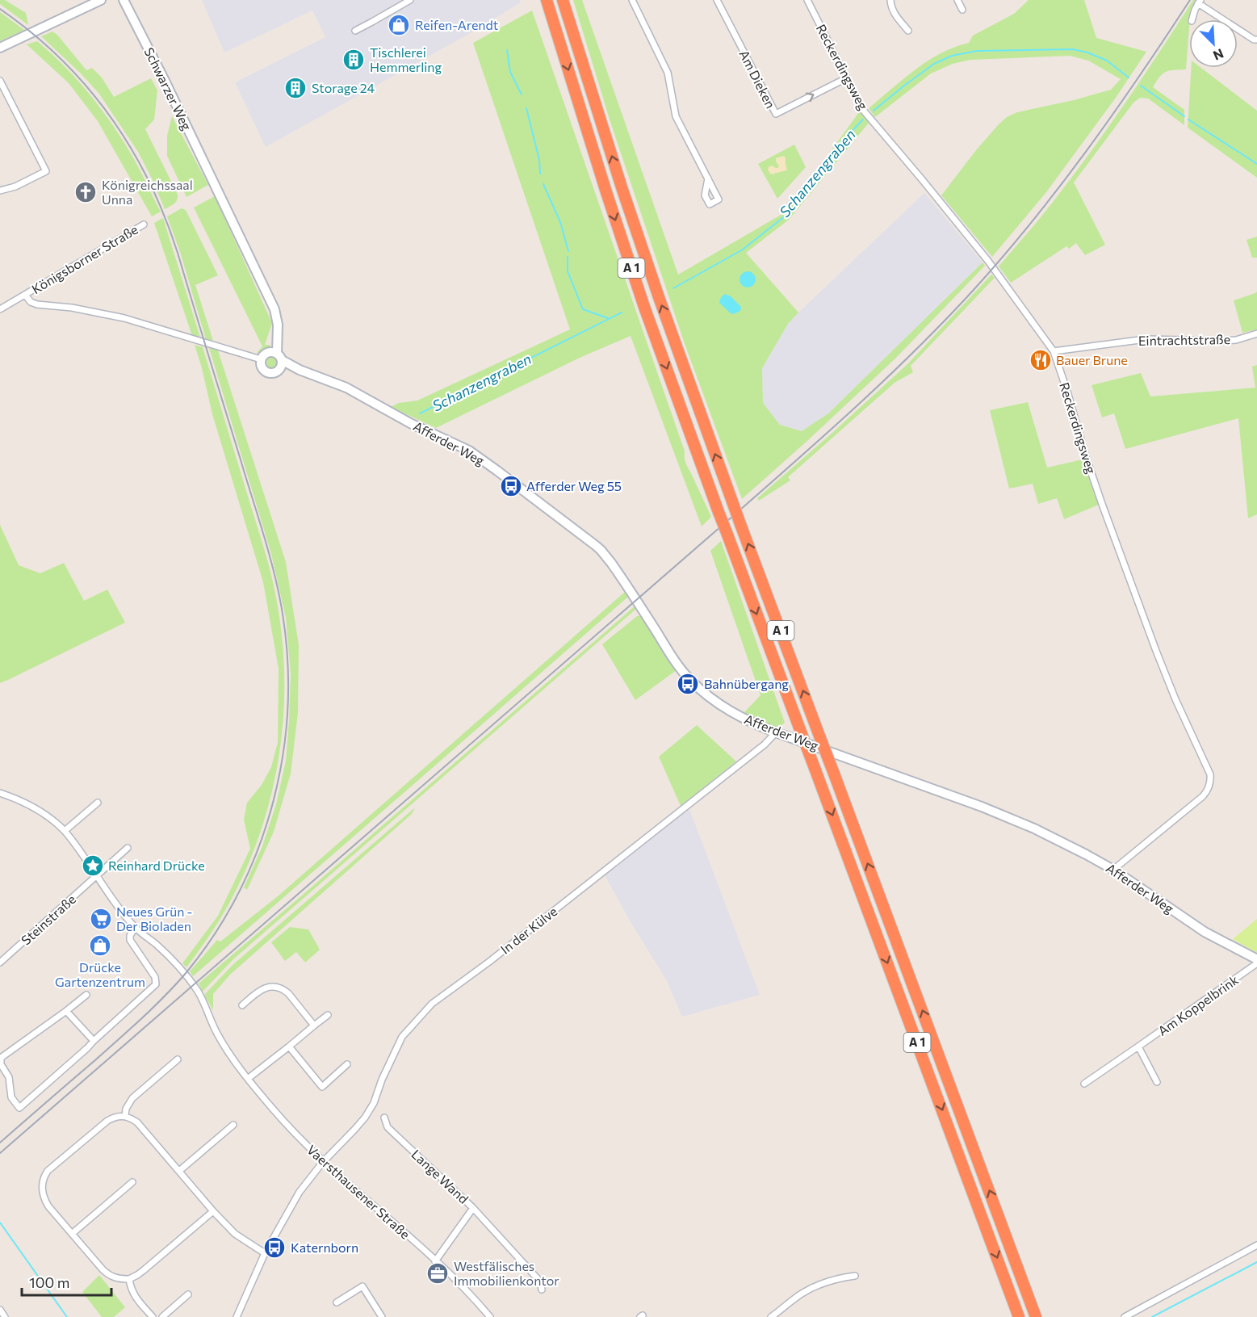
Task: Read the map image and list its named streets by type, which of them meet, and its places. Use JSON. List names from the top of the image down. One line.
{"streets":{"highway":["A 1"],"street":["Reckerdingsweg","Am Dieken","Schwarzer Weg","Königsborner Straße","Eintrachtstraße","Afferder Weg","Steinstraße","In der Külve","Am Koppelbrink","Lange Wand","Vaersthausener Straße"]},"crossings":[["Reckerdingsweg","Am Dieken"],["Reckerdingsweg","Eintrachtstraße"],["Reckerdingsweg","Afferder Weg"],["Schwarzer Weg","Afferder Weg"],["Afferder Weg","In der Külve"],["Afferder Weg","Am Koppelbrink"],["Steinstraße","Vaersthausener Straße"],["In der Külve","Vaersthausener Straße"],["Lange Wand","Vaersthausener Straße"]],"water":["Schanzengraben"],"places":{"shop":["Reifen-Arendt","Drücke Gartenzentrum"],"building":["Tischlerei Hemmerling","Storage 24"],"church":["Königreichssaal Unna"],"restaurant":["Bauer Brune"],"bus stop":["Afferder Weg 55","Bahnübergang","Katernborn"],"place":["Reinhard Drücke"],"supermarket":["Neues Grün - Der Bioladen"],"office":["Westfälisches Immobilienkontor"]},"scale_bar":"100 m","north":"bottom right"}
